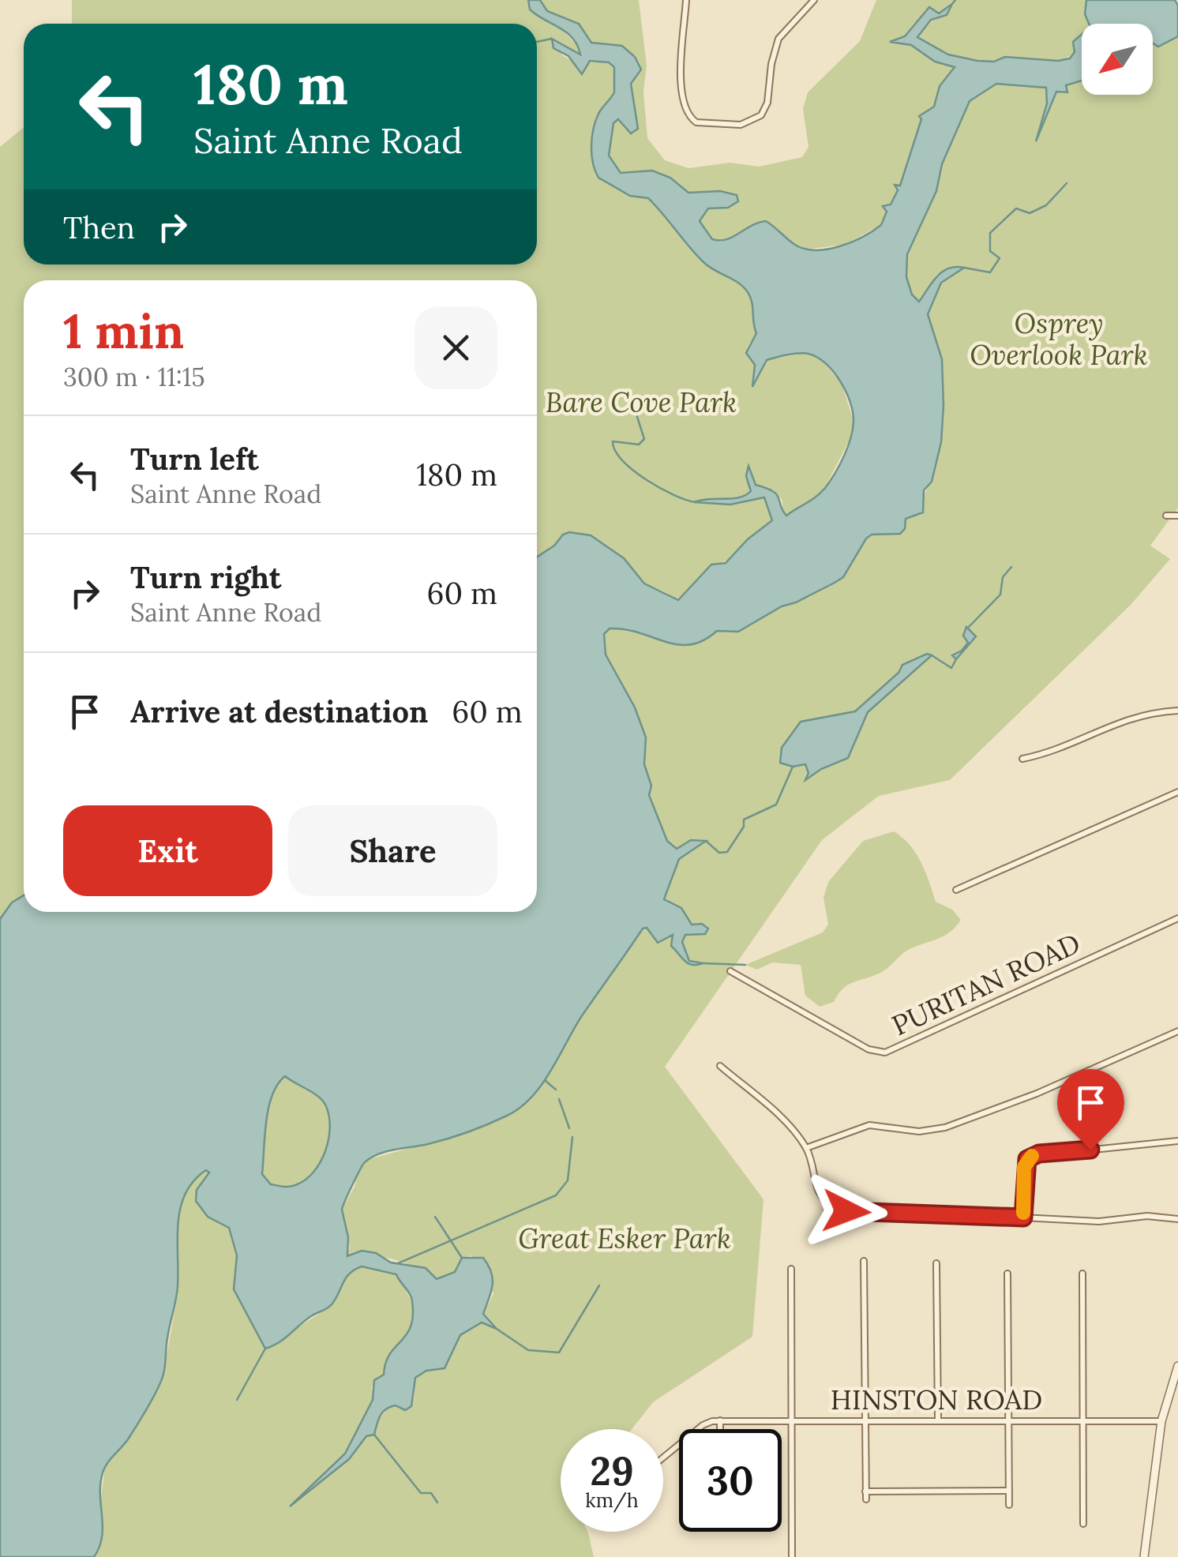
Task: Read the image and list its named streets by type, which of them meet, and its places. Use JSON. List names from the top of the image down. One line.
{"streets":{"street":["PURITAN ROAD","HINSTON ROAD"]},"parks":["Osprey Overlook Park","Bare Cove Park","Great Esker Park"],"north":"bottom left","page":{"turn":["180 m","Saint Anne Road"],"then":"Then","heading":["1 min","300 m · 11:15"],"list":[{"name":"Turn left","note":"Saint Anne Road","value":"180 m"},{"name":"Turn right","note":"Saint Anne Road","value":"60 m"},{"name":"Arrive at destination","value":"60 m"}],"buttons":["Exit","Share"],"speed":"29 km/h","limit":"30"}}
